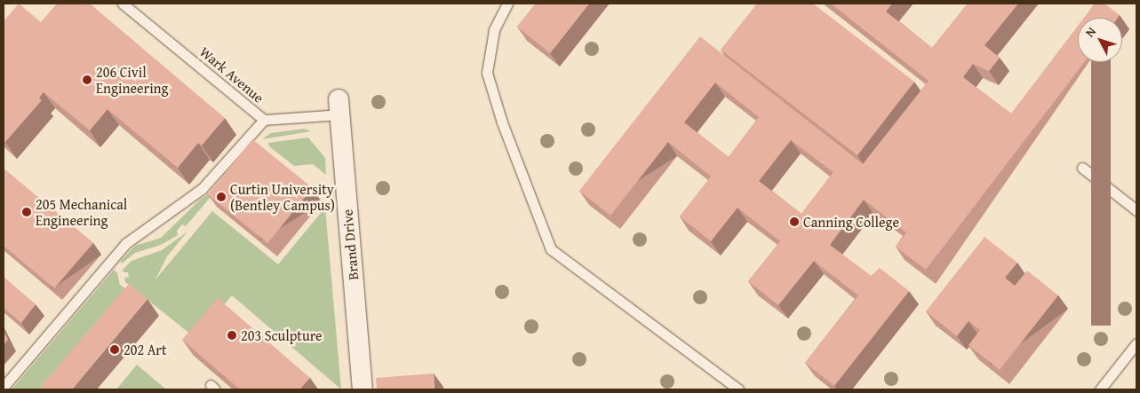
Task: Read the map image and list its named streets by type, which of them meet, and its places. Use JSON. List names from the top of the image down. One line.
{"streets":{"street":["Brand Drive"],"lane":["Wark Avenue"]},"crossings":[["Wark Avenue","Brand Drive"]],"places":["206 Civil Engineering","Curtin University (Bentley Campus)","205 Mechanical Engineering","Canning College","203 Sculpture","202 Art"],"north":"top left"}
